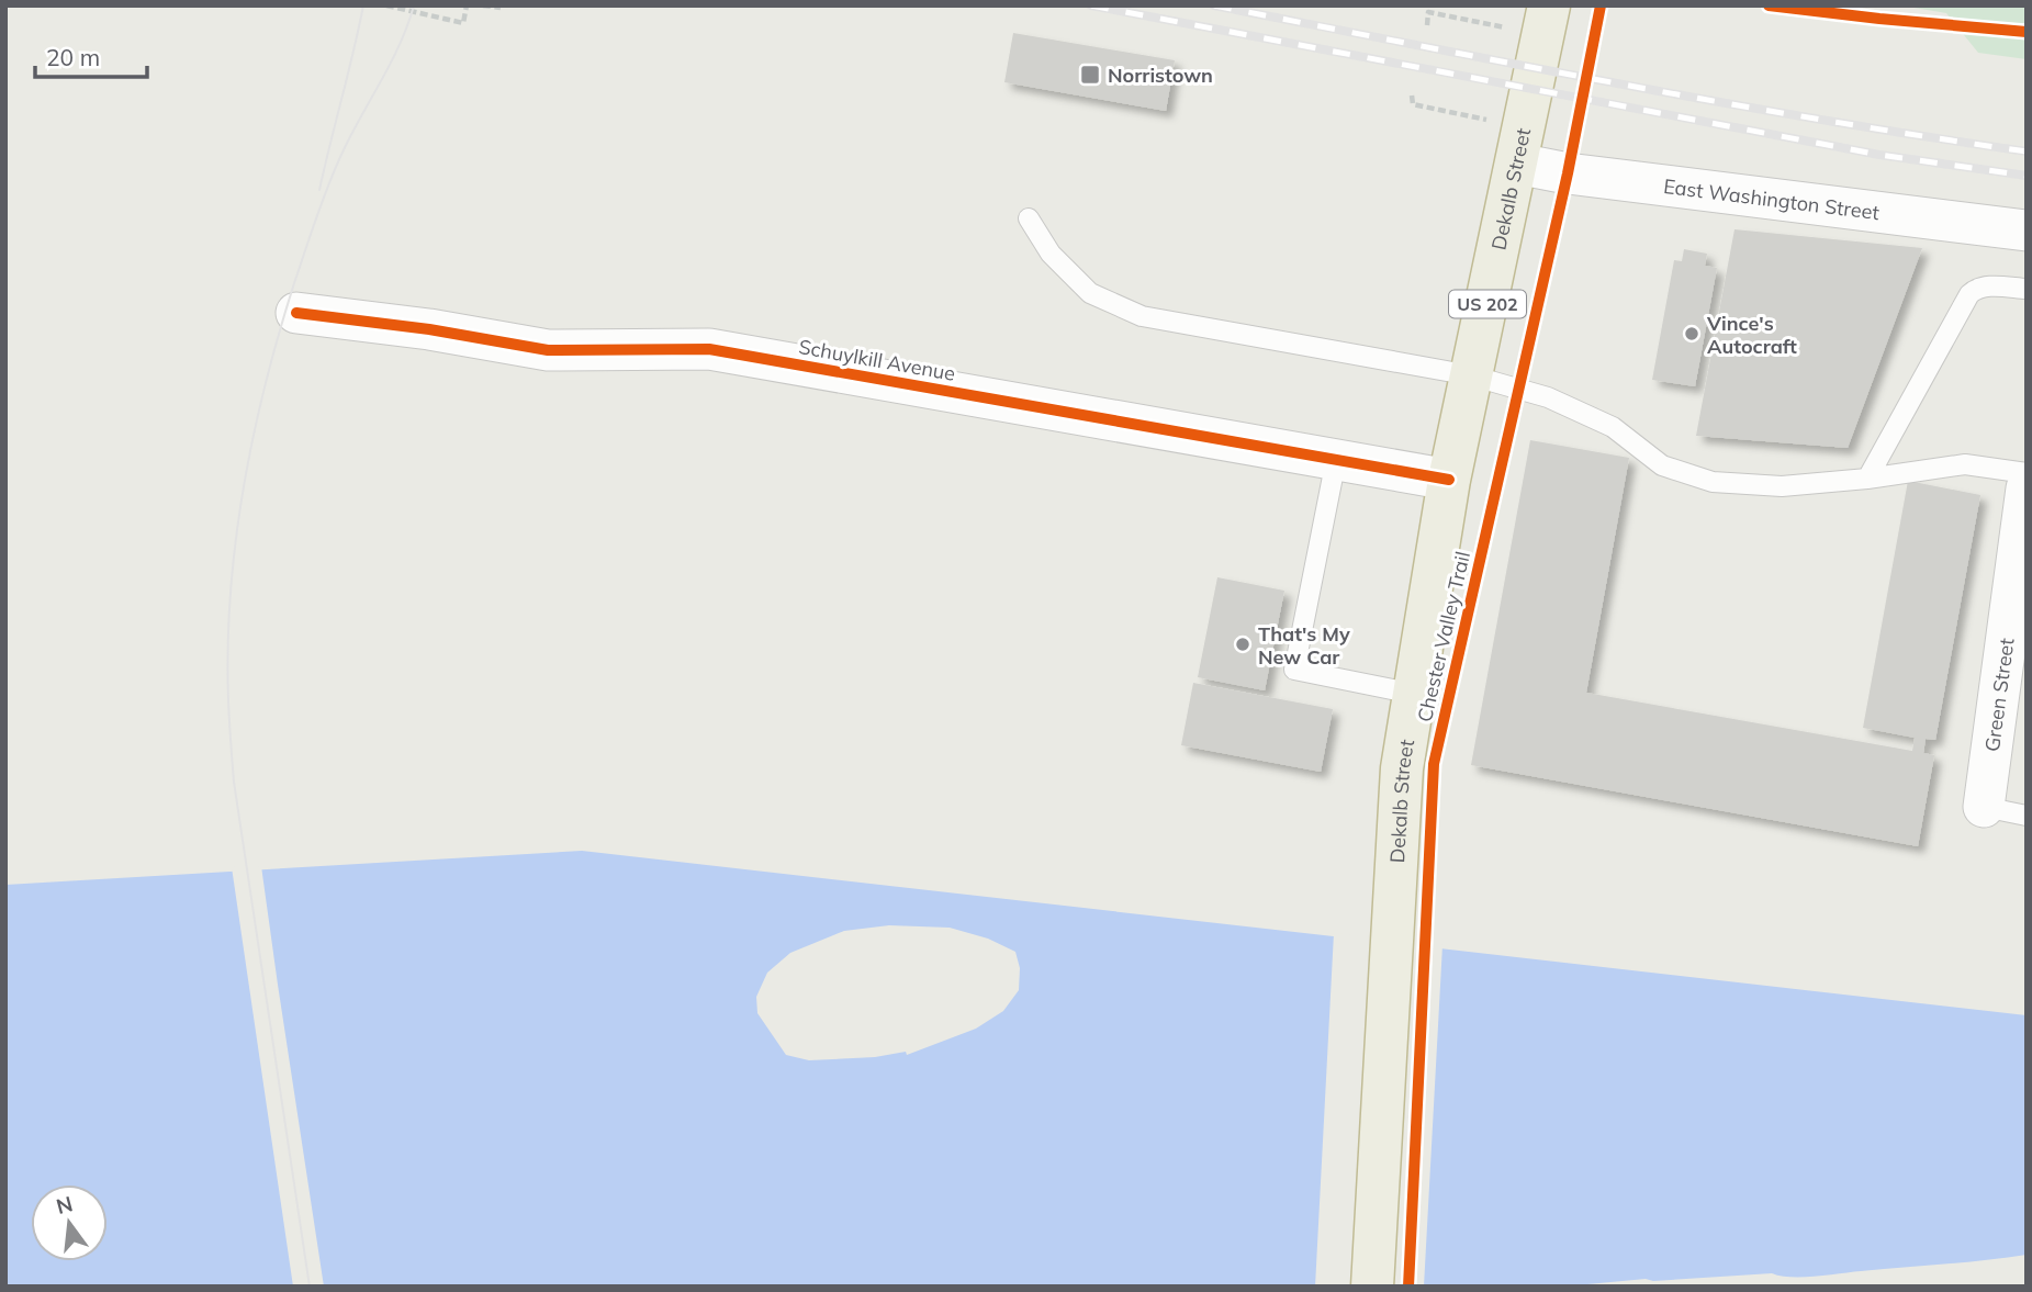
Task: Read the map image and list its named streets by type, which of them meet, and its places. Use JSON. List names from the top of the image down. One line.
{"streets":{"highway":["Dekalb Street","US 202"],"street":["East Washington Street","Schuylkill Avenue","Green Street"],"cycle path":["Chester Valley Trail"]},"crossings":[["Dekalb Street","East Washington Street"],["Dekalb Street","Schuylkill Avenue"]],"places":{"transit":["Norristown"],"other":["Vince's Autocraft","That's My New Car"]},"scale_bar":"20 m","north":"top"}
